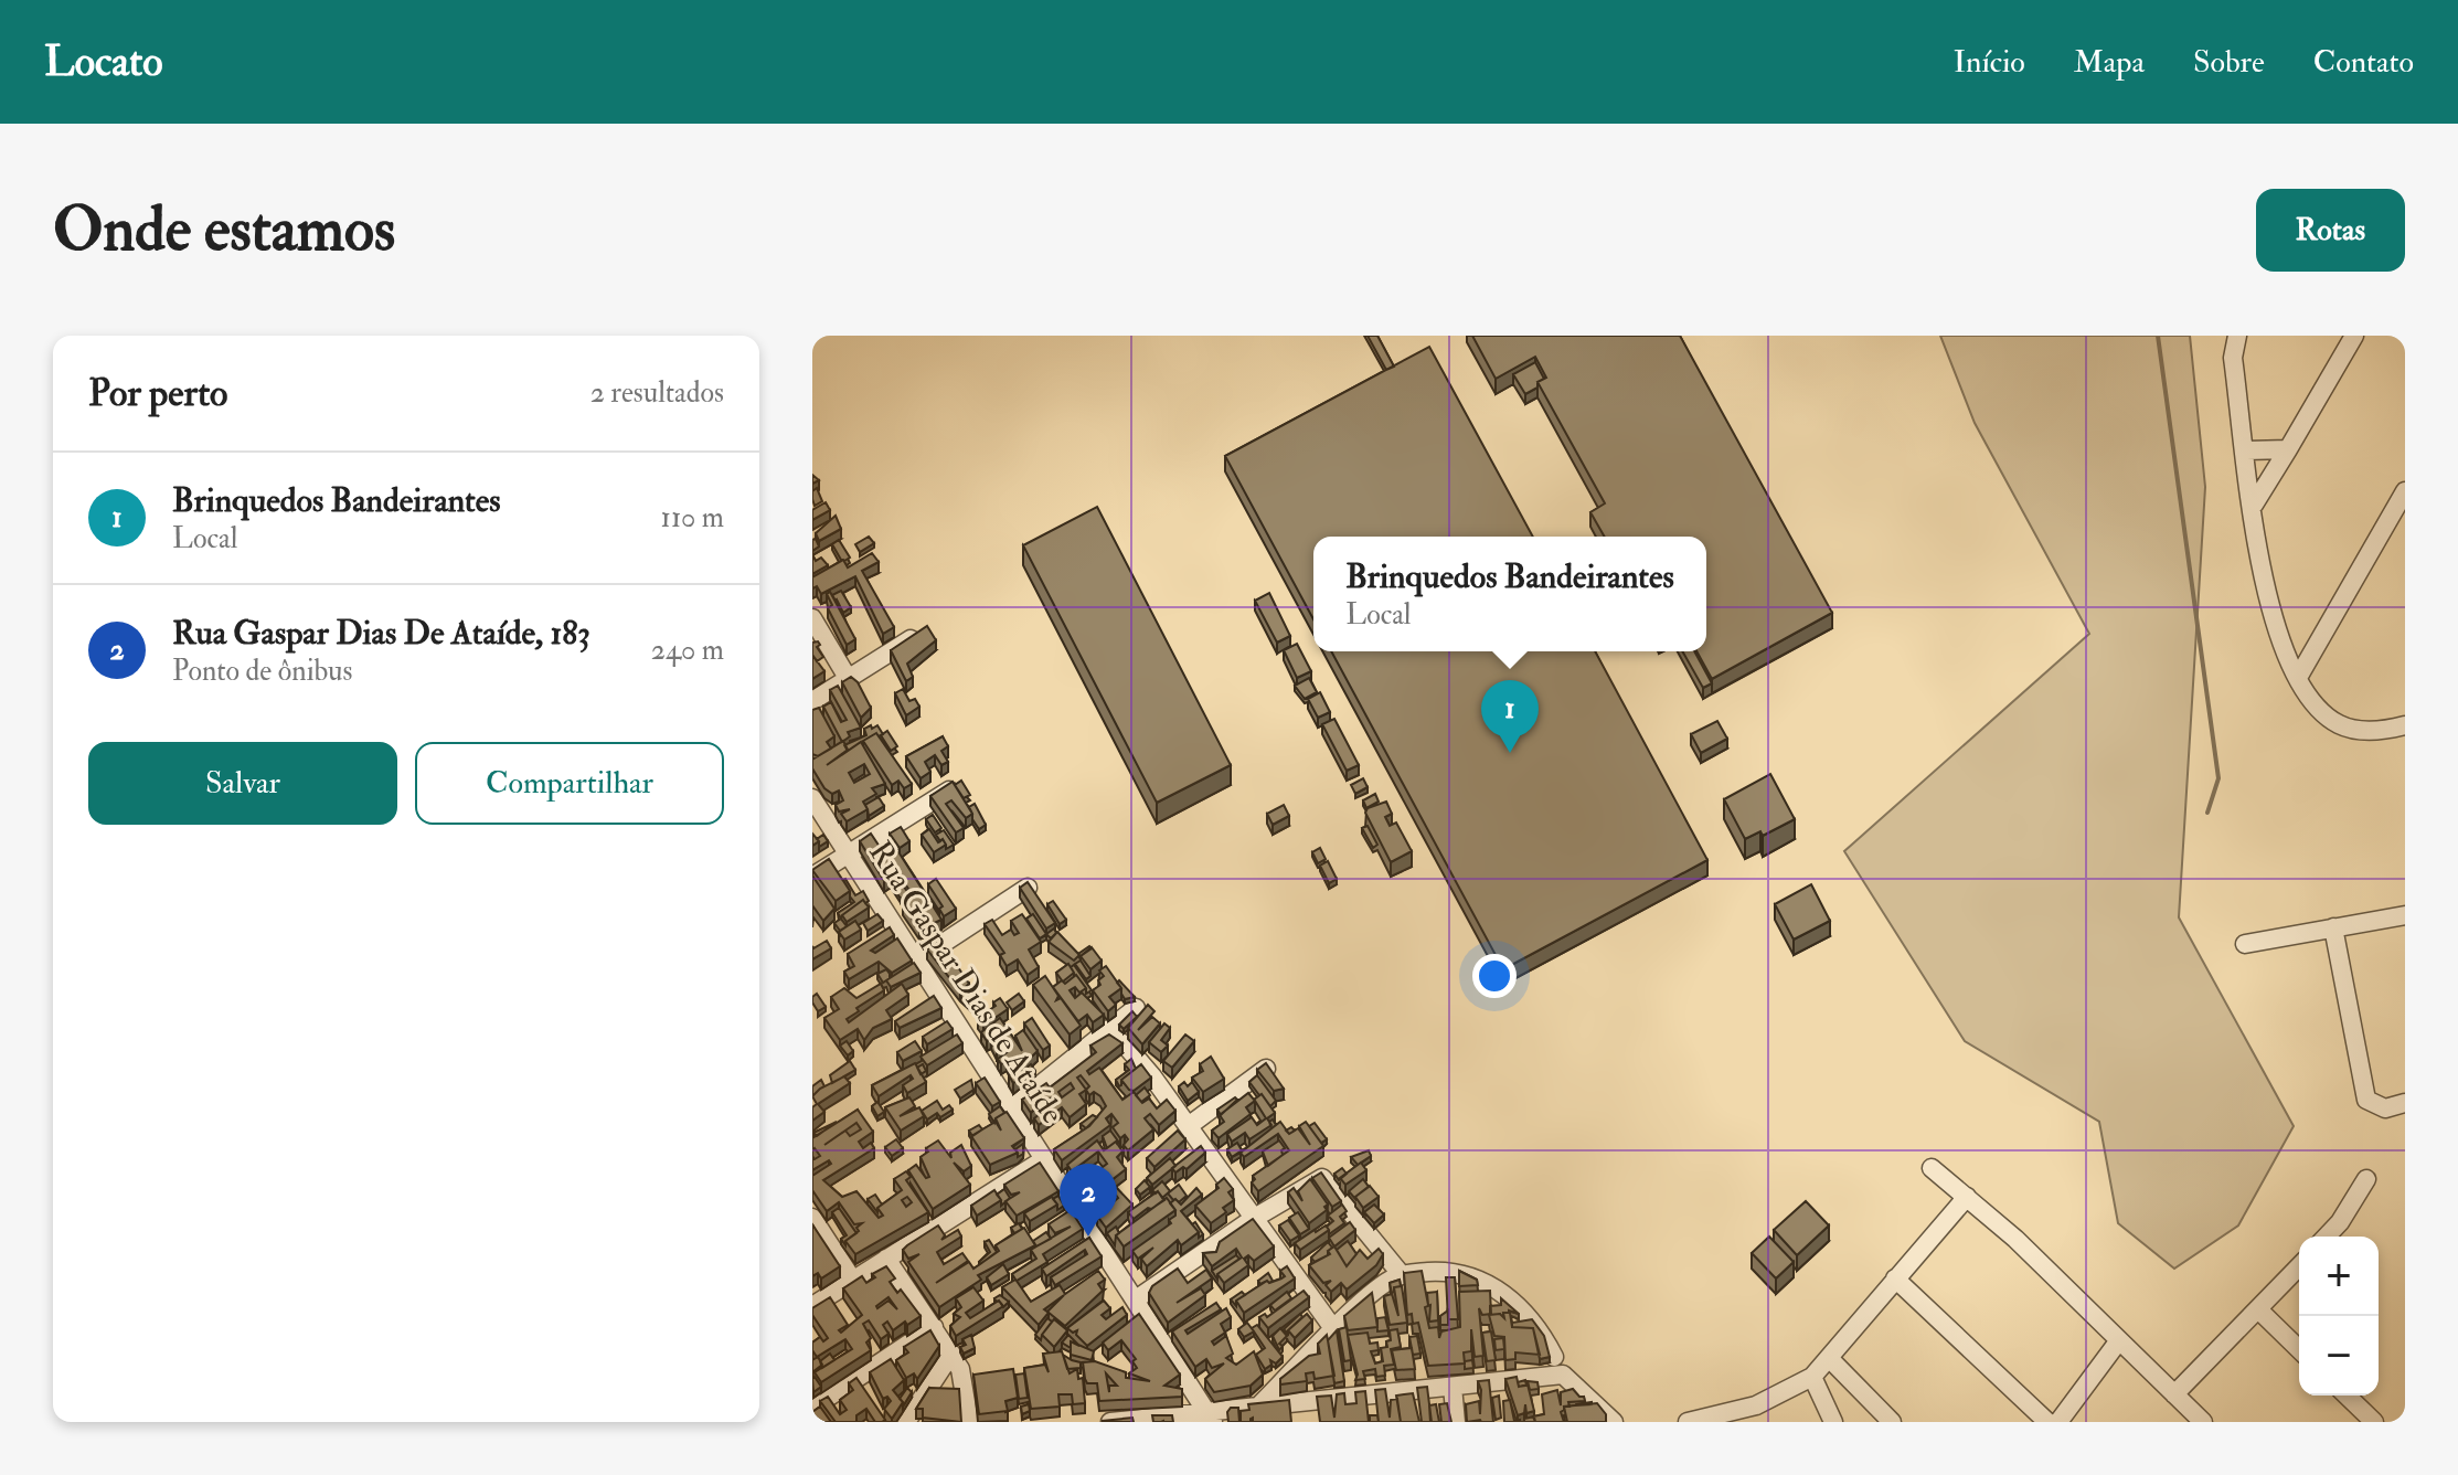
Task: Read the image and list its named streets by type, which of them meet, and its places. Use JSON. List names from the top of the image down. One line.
{"streets":{"street":["Rua Gaspar Dias de Ataíde"]},"page":{"header":"Locato","nav":["Início","Mapa","Sobre","Contato"],"buttons":["Rotas",["Salvar","Compartilhar"]],"title":"Onde estamos","heading":["Por perto","2 resultados"],"list":[{"mark":"1","name":"Brinquedos Bandeirantes","note":"Local","value":"110 m"},{"mark":"2","name":"Rua Gaspar Dias De Ataíde, 183","note":"Ponto de ônibus","value":"240 m"}],"popup":["Brinquedos Bandeirantes","Local"],"pins":["1","2"],"map_buttons":["+","−"]}}
